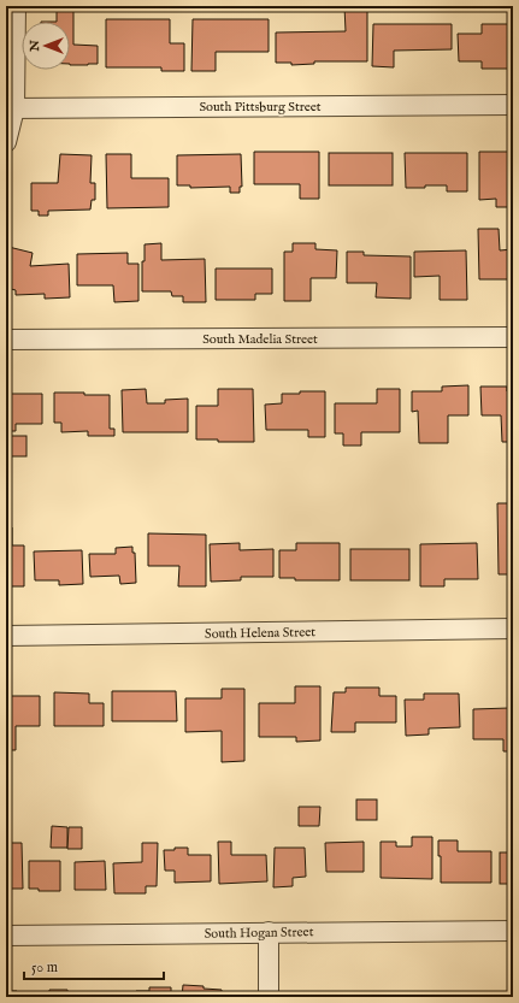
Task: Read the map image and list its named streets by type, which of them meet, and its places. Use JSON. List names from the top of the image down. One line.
{"streets":{"street":["South Pittsburg Street","South Madelia Street","South Helena Street","South Hogan Street"]},"scale_bar":"50 m","north":"left"}
